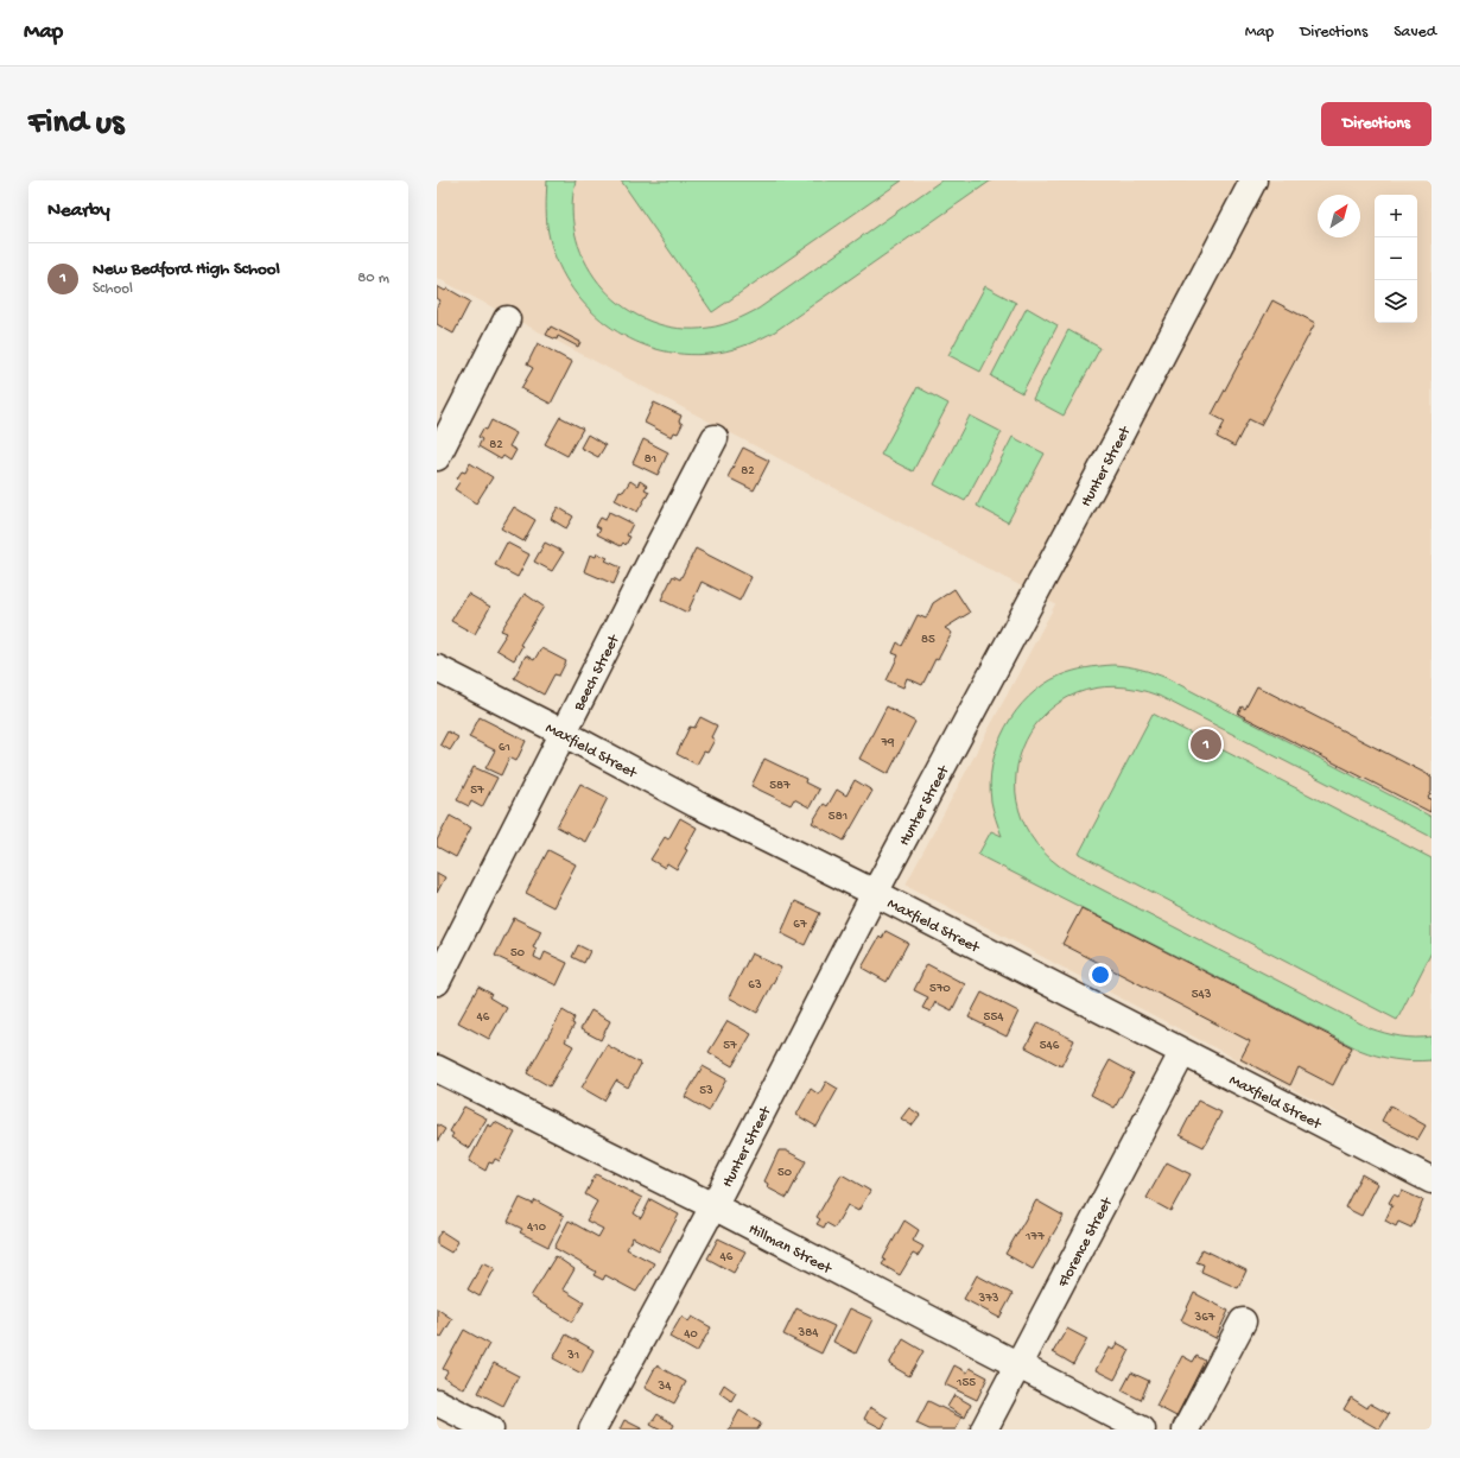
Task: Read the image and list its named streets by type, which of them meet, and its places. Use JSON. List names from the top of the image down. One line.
{"streets":{"street":["Hunter Street","Beech Street","Maxfield Street","Florence Street","Hillman Street"]},"crossings":[["Hunter Street","Maxfield Street"],["Hunter Street","Hillman Street"],["Beech Street","Maxfield Street"],["Maxfield Street","Florence Street"],["Florence Street","Hillman Street"]],"house_numbers":["82","81","82","85","79","61","587","57","581","67","50","63","570","543","46","554","57","546","53","50","410","177","46","373","367","384","40","31","155","34"],"north":"top right","page":{"header":"Map","nav":["Map","Directions","Saved"],"buttons":"Directions","title":"Find us","heading":"Nearby","map_buttons":["+","−"],"list":[{"mark":"1","name":"New Bedford High School","note":"School","value":"80 m"}],"pins":"1"}}
